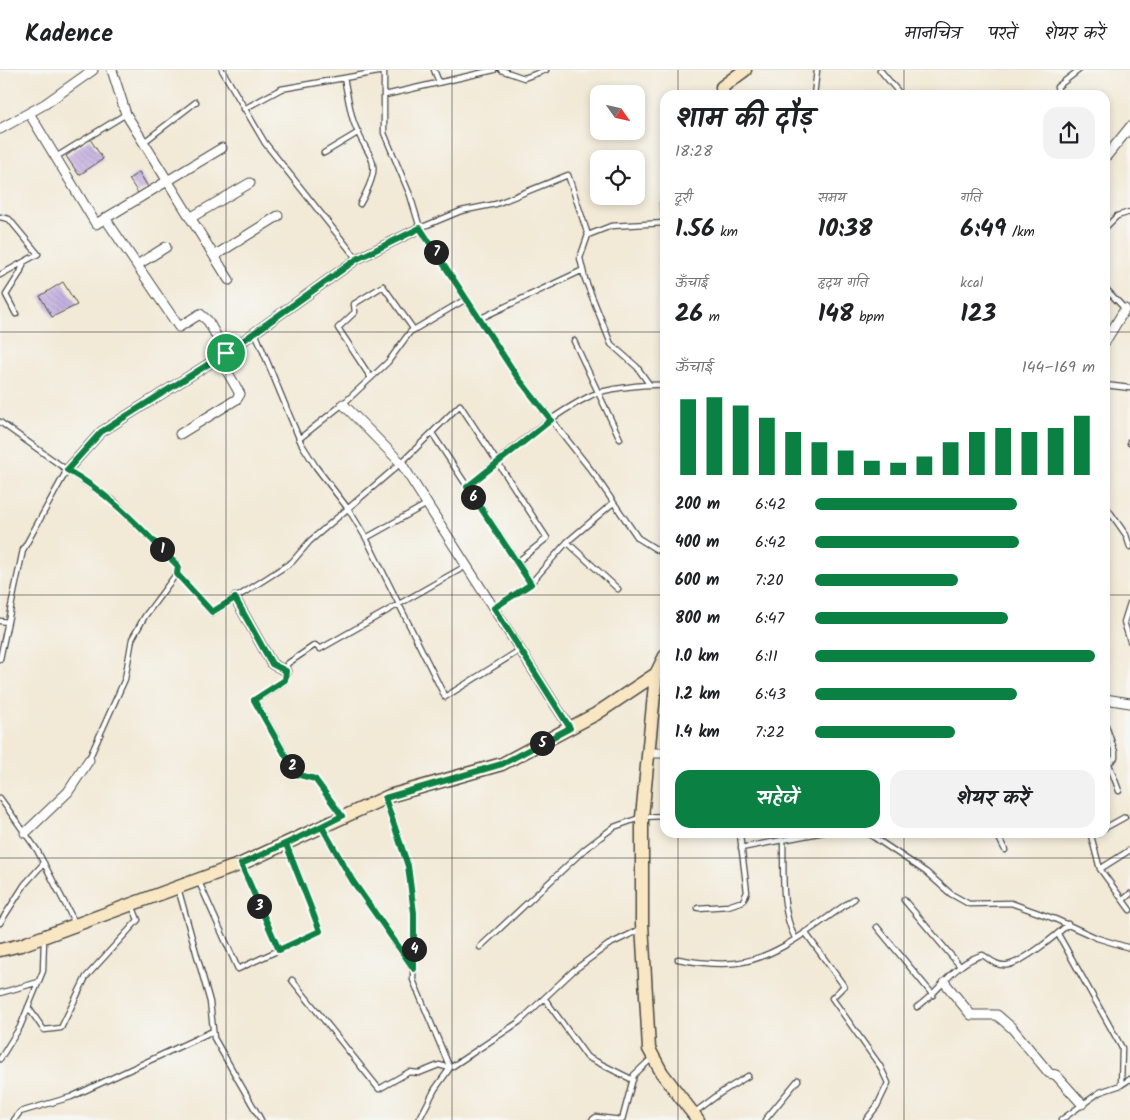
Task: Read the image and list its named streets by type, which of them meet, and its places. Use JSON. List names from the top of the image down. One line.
{"north":"bottom right","page":{"header":"Kadence","nav":["मानचित्र","परतें","शेयर करें"],"heading":["शाम की दौड़","18:28"],"stats":[["दूरी","1.56 km"],["समय","10:38"],["गति","6:49 /km"],["ऊँचाई","26 m"],["हृदय गति","148 bpm"],["kcal","123"]],"pins":["7","6","1","5","2","3","4"],"chart":["ऊँचाई","144–169 m"],"list":[{"name":"200 m","note":"6:42"},{"name":"400 m","note":"6:42"},{"name":"600 m","note":"7:20"},{"name":"800 m","note":"6:47"},{"name":"1.0 km","note":"6:11"},{"name":"1.2 km","note":"6:43"},{"name":"1.4 km","note":"7:22"}],"buttons":["सहेजें","शेयर करें"]}}
